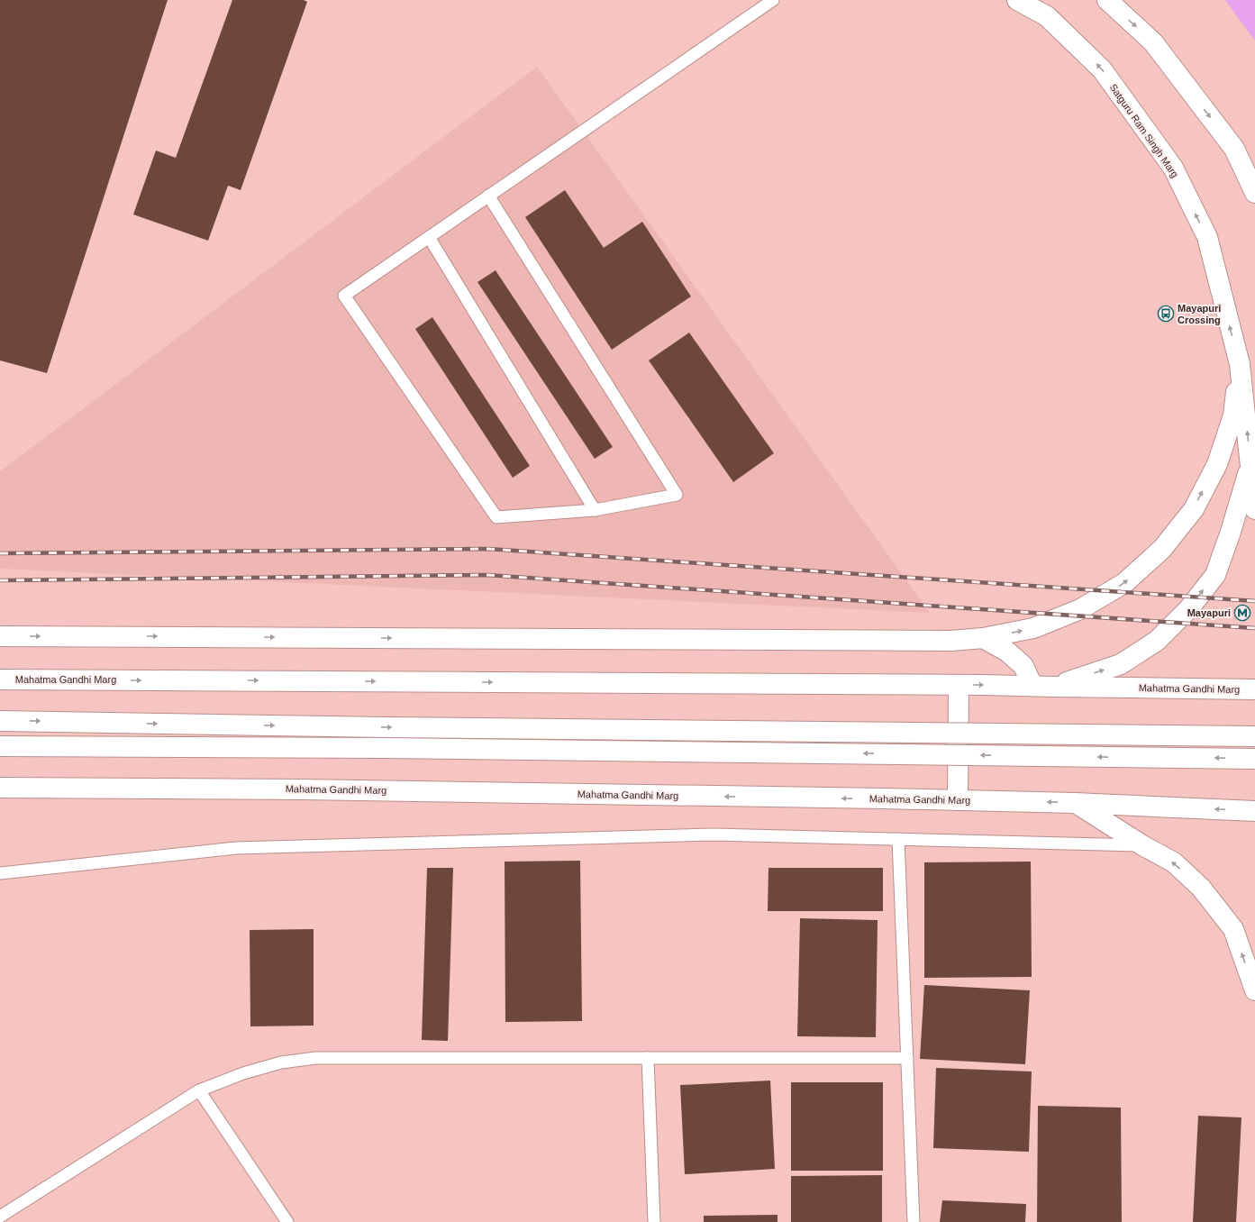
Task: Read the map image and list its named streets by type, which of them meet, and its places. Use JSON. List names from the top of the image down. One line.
{"streets":{"main road":["Satguru Ram Singh Marg","Mahatma Gandhi Marg"]},"places":{"bus stop":["Mayapuri Crossing"],"metro station":["Mayapuri"]}}
